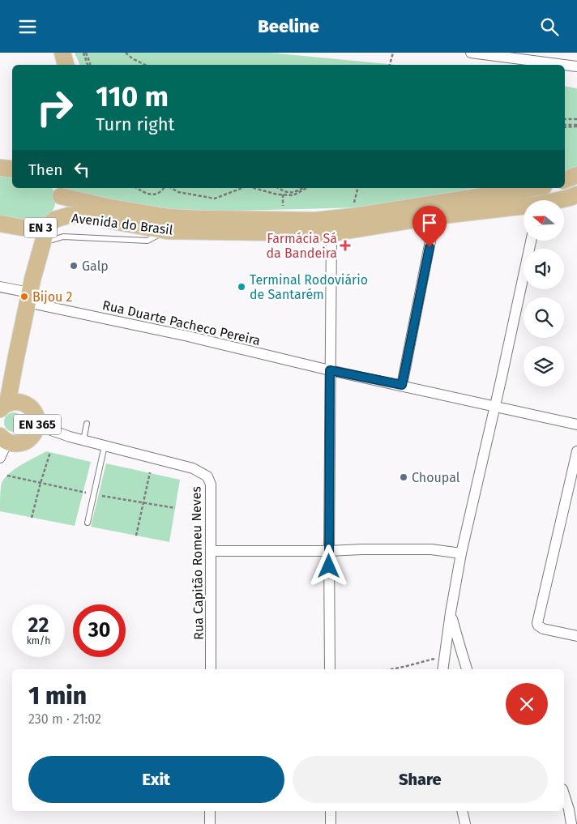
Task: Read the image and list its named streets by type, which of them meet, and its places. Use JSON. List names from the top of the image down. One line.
{"streets":{"main road":["Avenida do Brasil","EN 3","EN 365"],"street":["Rua Duarte Pacheco Pereira","Rua Capitão Romeu Neves"]},"crossings":[["Avenida do Brasil","EN 3"],["Avenida do Brasil","EN 365"],["EN 3","EN 365"],["Rua Duarte Pacheco Pereira","EN 365"],["EN 365","Rua Capitão Romeu Neves"]],"places":{"health":["Farmácia Sá da Bandeira"],"other":["Galp","Terminal Rodoviário de Santarém","Bijou 2","Choupal"]},"north":"left","page":{"header":"Beeline","turn":["110 m","Turn right"],"then":"Then","speed":"22 km/h","limit":"30","heading":["1 min","230 m · 21:02"],"buttons":["Exit","Share"]}}
